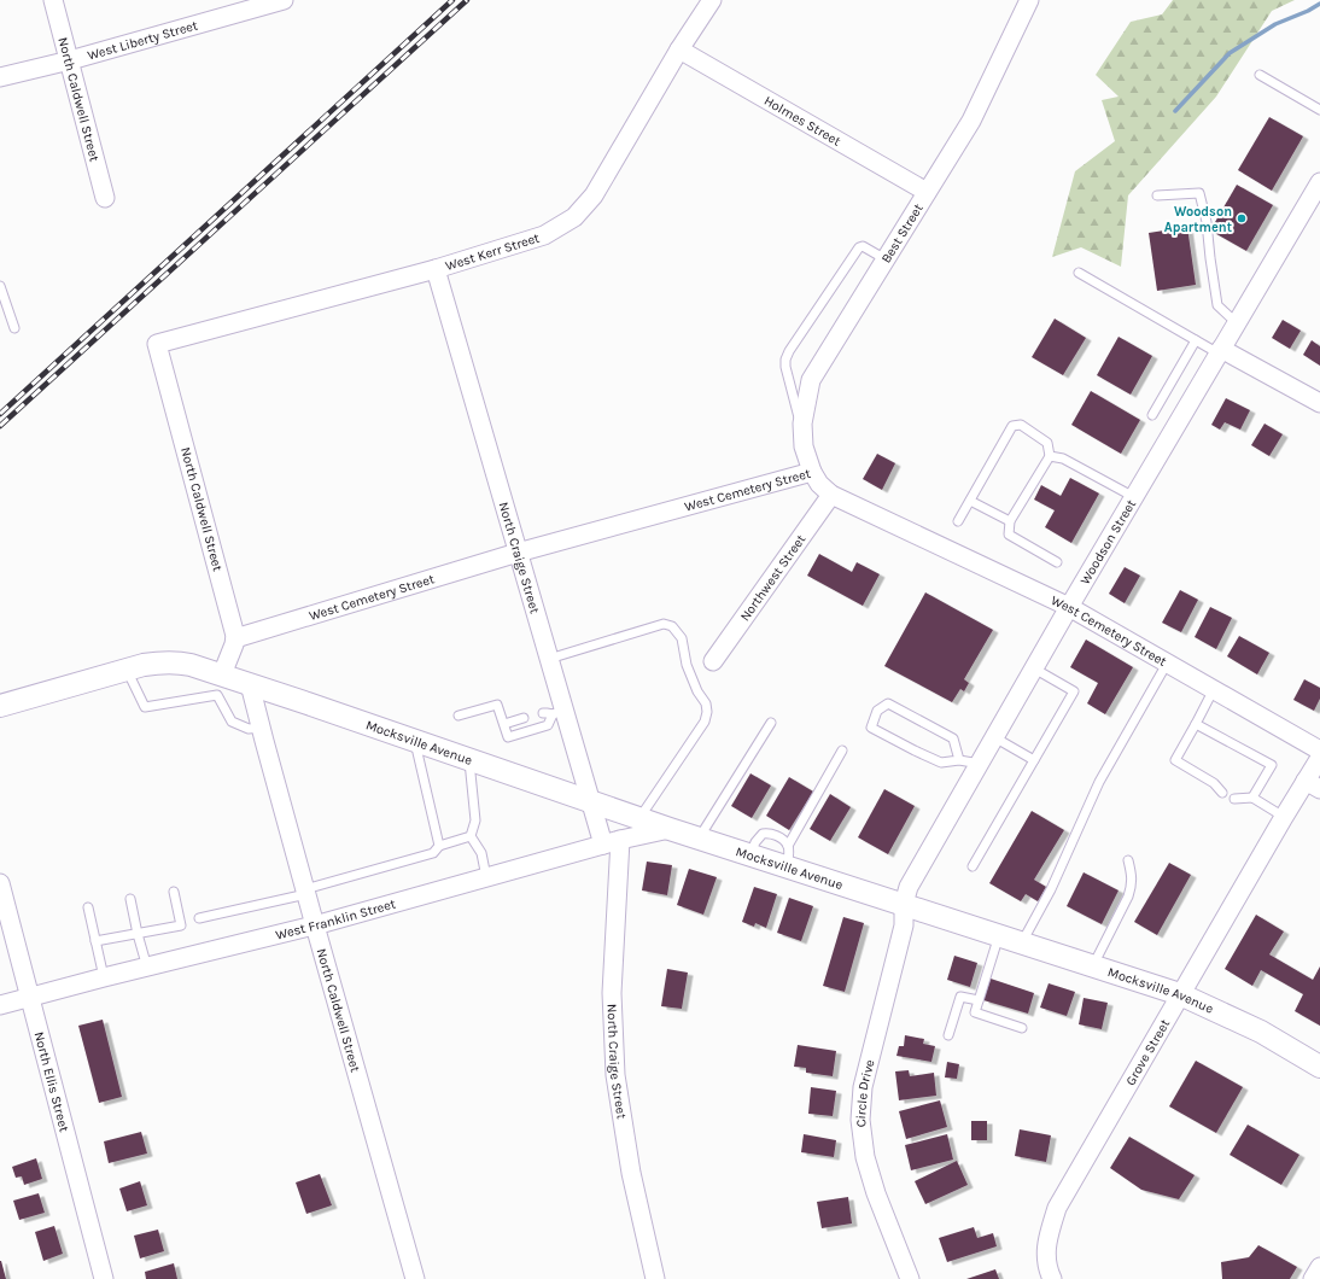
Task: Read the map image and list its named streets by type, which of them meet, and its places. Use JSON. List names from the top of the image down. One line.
{"streets":{"street":["West Liberty Street","North Caldwell Street","Holmes Street","Best Street","West Kerr Street","West Cemetery Street","Woodson Street","North Craige Street","Northwest Street","Mocksville Avenue","West Franklin Street","Grove Street","North Ellis Street","Circle Drive"]},"crossings":[["West Liberty Street","North Caldwell Street"],["North Caldwell Street","West Kerr Street"],["North Caldwell Street","West Cemetery Street"],["North Caldwell Street","Mocksville Avenue"],["North Caldwell Street","West Franklin Street"],["Holmes Street","Best Street"],["Holmes Street","West Kerr Street"],["Best Street","West Cemetery Street"],["West Kerr Street","North Craige Street"],["West Cemetery Street","Woodson Street"],["West Cemetery Street","North Craige Street"],["West Cemetery Street","Northwest Street"],["Woodson Street","Mocksville Avenue"],["Woodson Street","Circle Drive"],["North Craige Street","Mocksville Avenue"],["North Craige Street","West Franklin Street"],["Mocksville Avenue","West Franklin Street"],["Mocksville Avenue","Grove Street"],["Mocksville Avenue","Circle Drive"],["West Franklin Street","North Ellis Street"]],"places":["Woodson Apartment"]}
